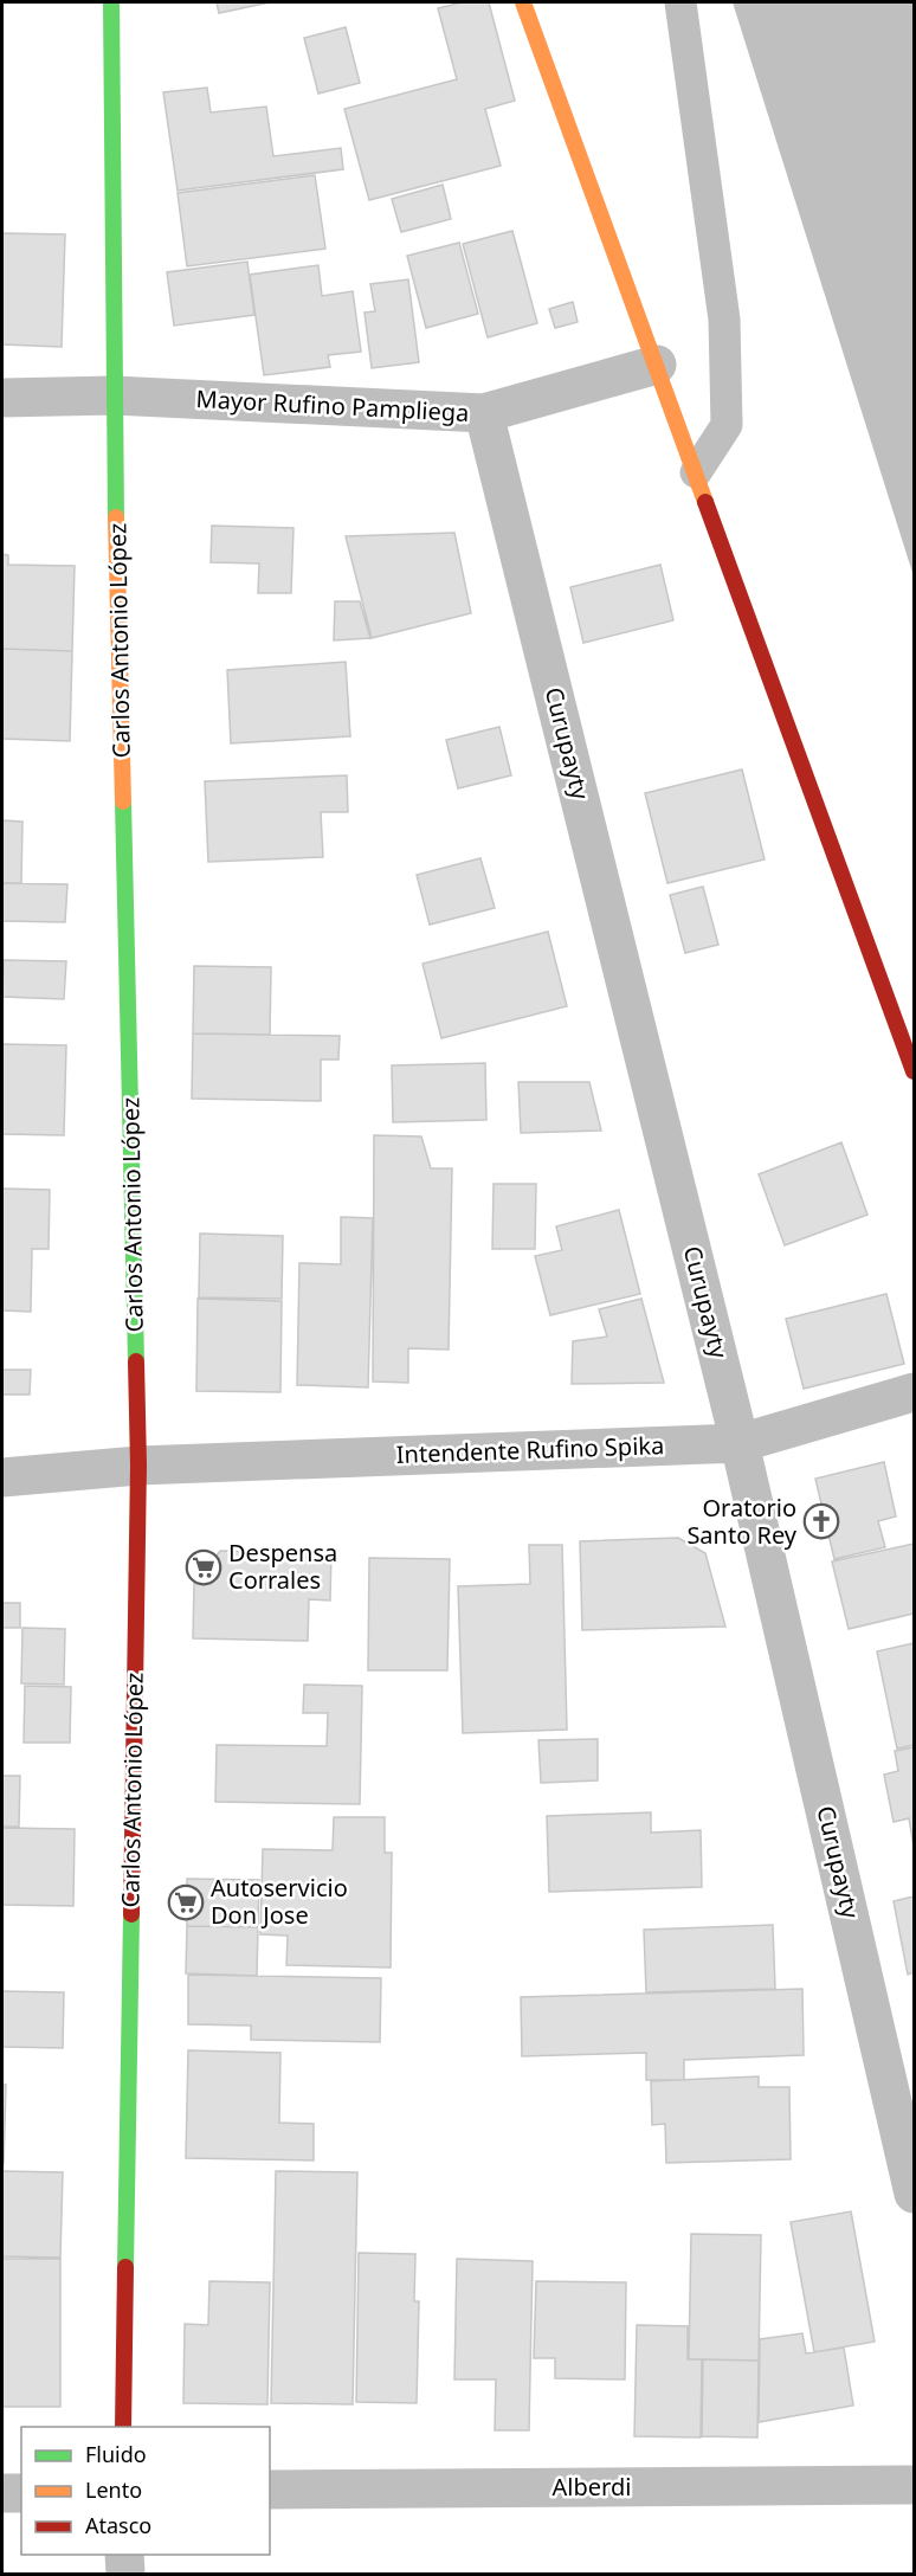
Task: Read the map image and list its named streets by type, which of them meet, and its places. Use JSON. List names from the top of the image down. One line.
{"streets":{"street":["Mayor Rufino Pampliega","Carlos Antonio López","Curupayty","Intendente Rufino Spika","Alberdi"]},"crossings":[["Mayor Rufino Pampliega","Carlos Antonio López"],["Mayor Rufino Pampliega","Curupayty"],["Carlos Antonio López","Intendente Rufino Spika"],["Curupayty","Intendente Rufino Spika"]],"places":{"church":["Oratorio Santo Rey"],"supermarket":["Despensa Corrales","Autoservicio Don Jose"]},"legend":["Fluido","Lento","Atasco"]}
